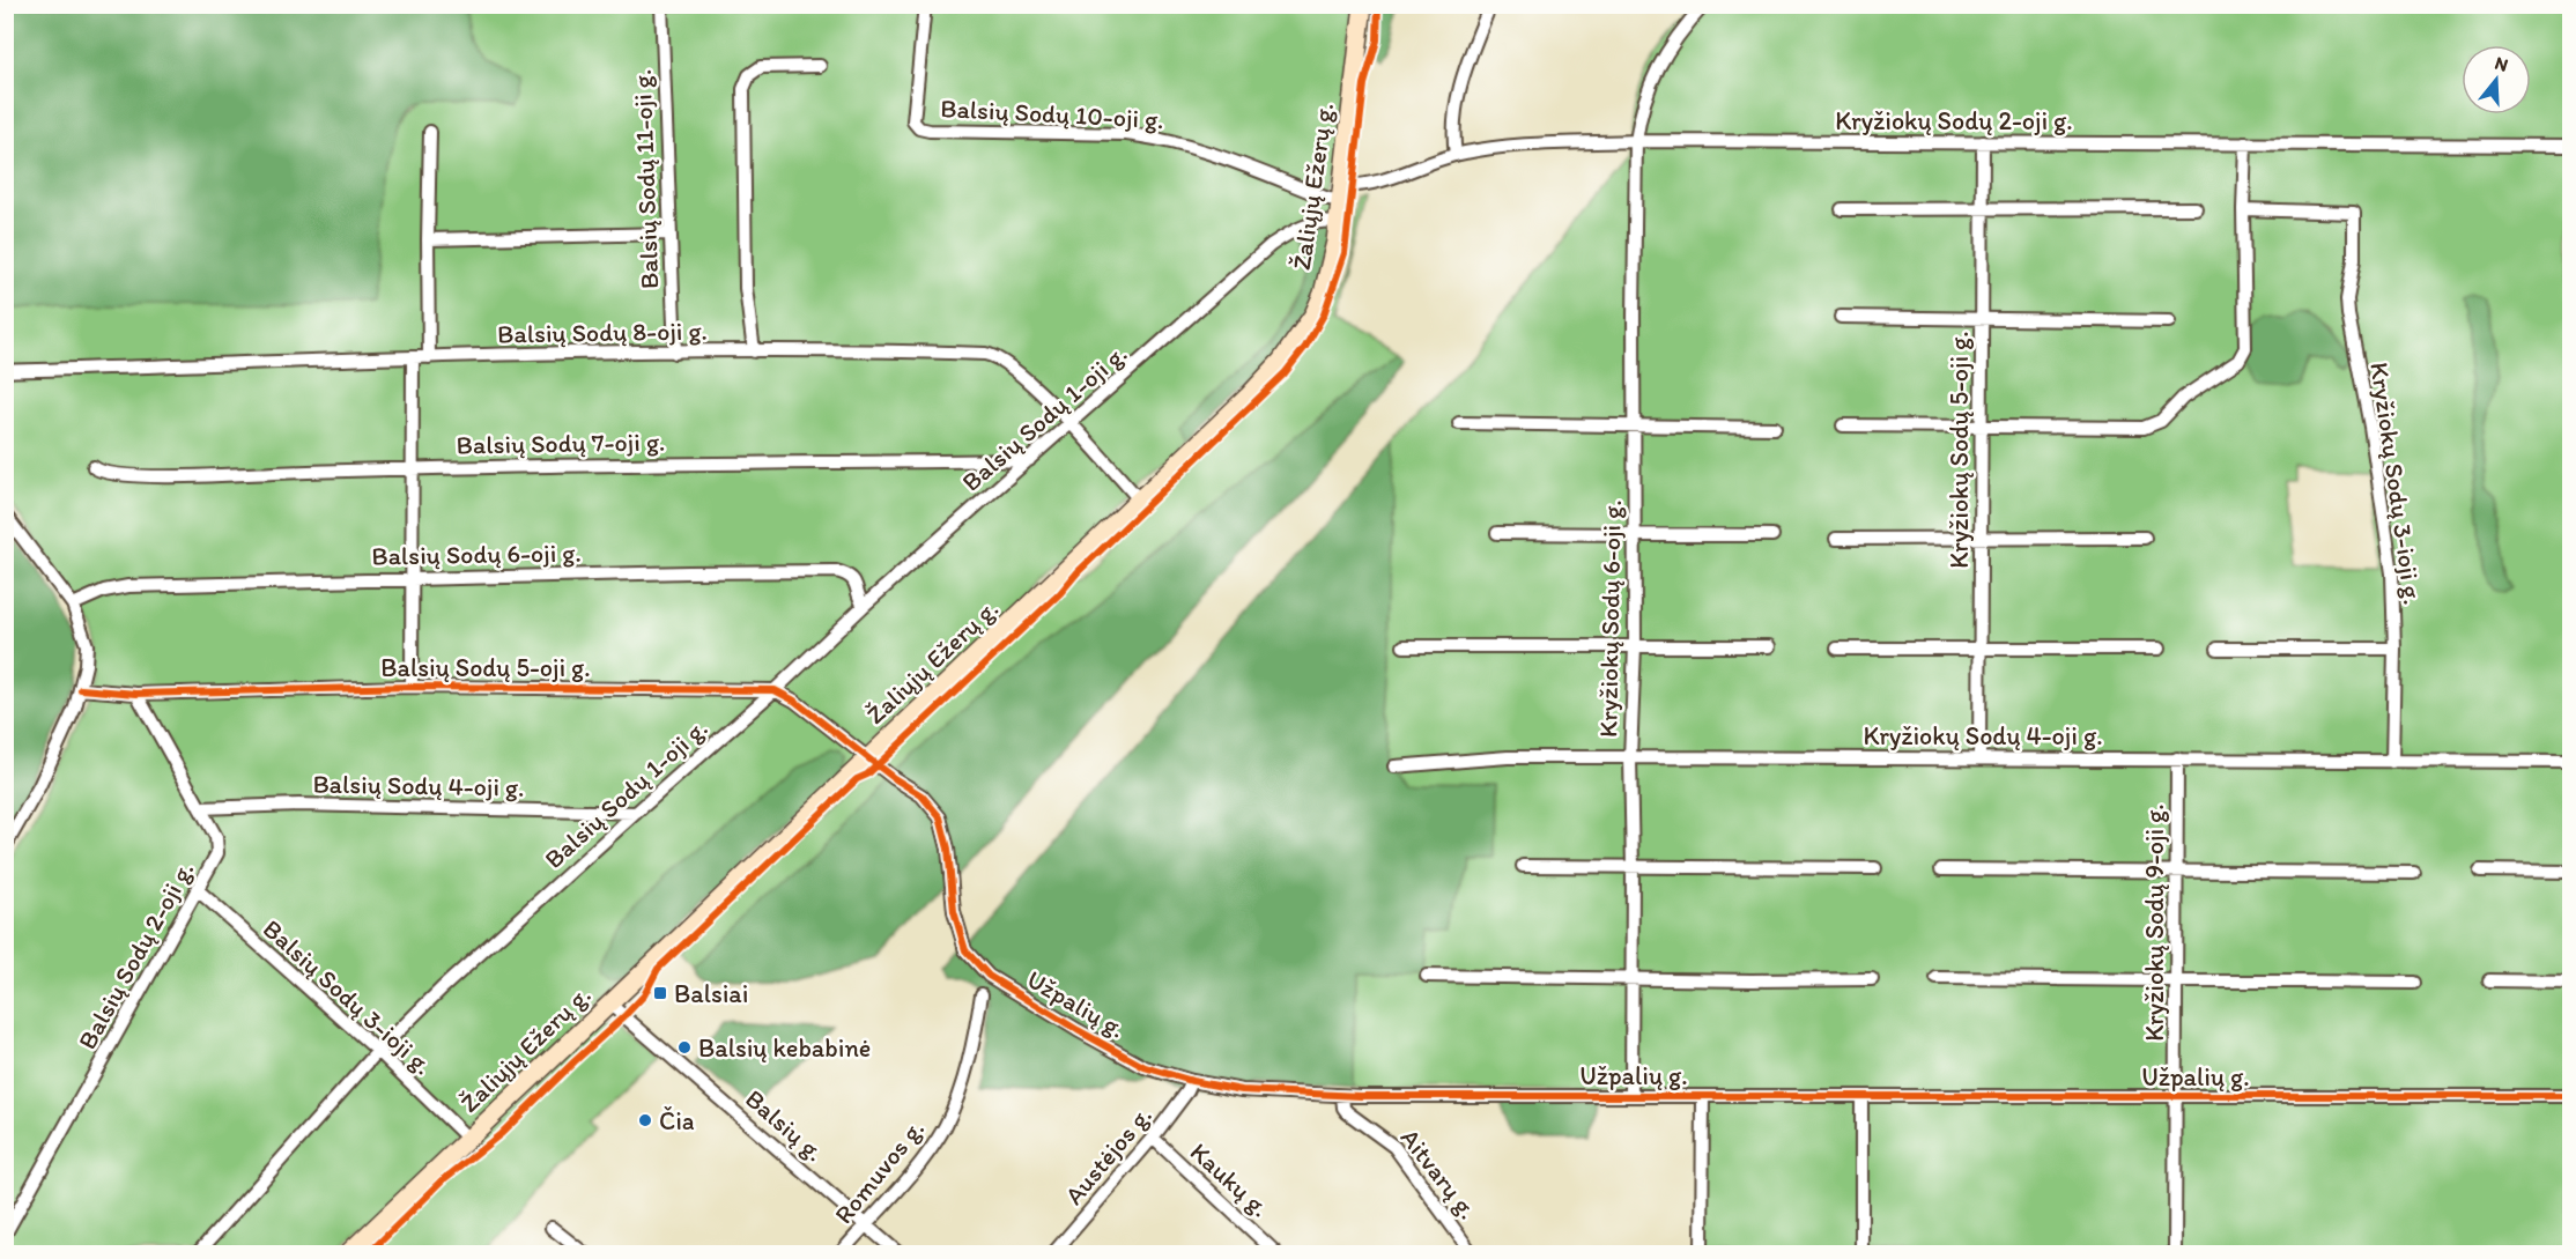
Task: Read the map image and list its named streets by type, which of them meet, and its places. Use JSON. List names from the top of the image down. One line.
{"streets":{"main road":["Žaliųjų Ežerų g."],"street":["Balsių Sodų 10-oji g.","Kryžiokų Sodų 2-oji g.","Balsių Sodų 11-oji g.","Balsių Sodų 8-oji g.","Balsių Sodų 1-oji g.","Balsių Sodų 7-oji g.","Kryžiokų Sodų 5-oji g.","Kryžiokų Sodų 3-ioji g.","Balsių Sodų 6-oji g.","Kryžiokų Sodų 6-oji g.","Balsių Sodų 5-oji g.","Kryžiokų Sodų 4-oji g.","Balsių Sodų 4-oji g.","Kryžiokų Sodų 9-oji g.","Balsių Sodų 2-oji g.","Balsių Sodų 3-ioji g.","Užpalių g.","Balsių g.","Austėjos g.","Romuvos g.","Aitvarų g.","Kaukų g."]},"crossings":[["Balsių Sodų 10-oji g.","Kryžiokų Sodų 2-oji g."],["Balsių Sodų 10-oji g.","Žaliųjų Ežerų g."],["Kryžiokų Sodų 2-oji g.","Žaliųjų Ežerų g."],["Kryžiokų Sodų 2-oji g.","Kryžiokų Sodų 5-oji g."],["Kryžiokų Sodų 2-oji g.","Kryžiokų Sodų 6-oji g."],["Balsių Sodų 11-oji g.","Balsių Sodų 8-oji g."],["Žaliųjų Ežerų g.","Balsių Sodų 8-oji g."],["Žaliųjų Ežerų g.","Balsių Sodų 1-oji g."],["Žaliųjų Ežerų g.","Balsių Sodų 3-ioji g."],["Žaliųjų Ežerų g.","Užpalių g."],["Žaliųjų Ežerų g.","Balsių g."],["Balsių Sodų 8-oji g.","Balsių Sodų 1-oji g."],["Balsių Sodų 1-oji g.","Balsių Sodų 7-oji g."],["Balsių Sodų 1-oji g.","Balsių Sodų 6-oji g."],["Balsių Sodų 1-oji g.","Balsių Sodų 5-oji g."],["Balsių Sodų 1-oji g.","Balsių Sodų 4-oji g."],["Balsių Sodų 1-oji g.","Balsių Sodų 3-ioji g."],["Kryžiokų Sodų 5-oji g.","Kryžiokų Sodų 4-oji g."],["Kryžiokų Sodų 3-ioji g.","Kryžiokų Sodų 4-oji g."],["Kryžiokų Sodų 6-oji g.","Kryžiokų Sodų 4-oji g."],["Kryžiokų Sodų 6-oji g.","Užpalių g."],["Balsių Sodų 5-oji g.","Balsių Sodų 2-oji g."],["Kryžiokų Sodų 4-oji g.","Kryžiokų Sodų 9-oji g."],["Balsių Sodų 4-oji g.","Balsių Sodų 2-oji g."],["Kryžiokų Sodų 9-oji g.","Užpalių g."],["Balsių Sodų 2-oji g.","Balsių Sodų 3-ioji g."],["Užpalių g.","Austėjos g."],["Užpalių g.","Aitvarų g."],["Balsių g.","Romuvos g."],["Austėjos g.","Kaukų g."]],"places":{"transit":["Balsiai"],"other":["Balsių kebabinė","Čia"]},"north":"top"}
